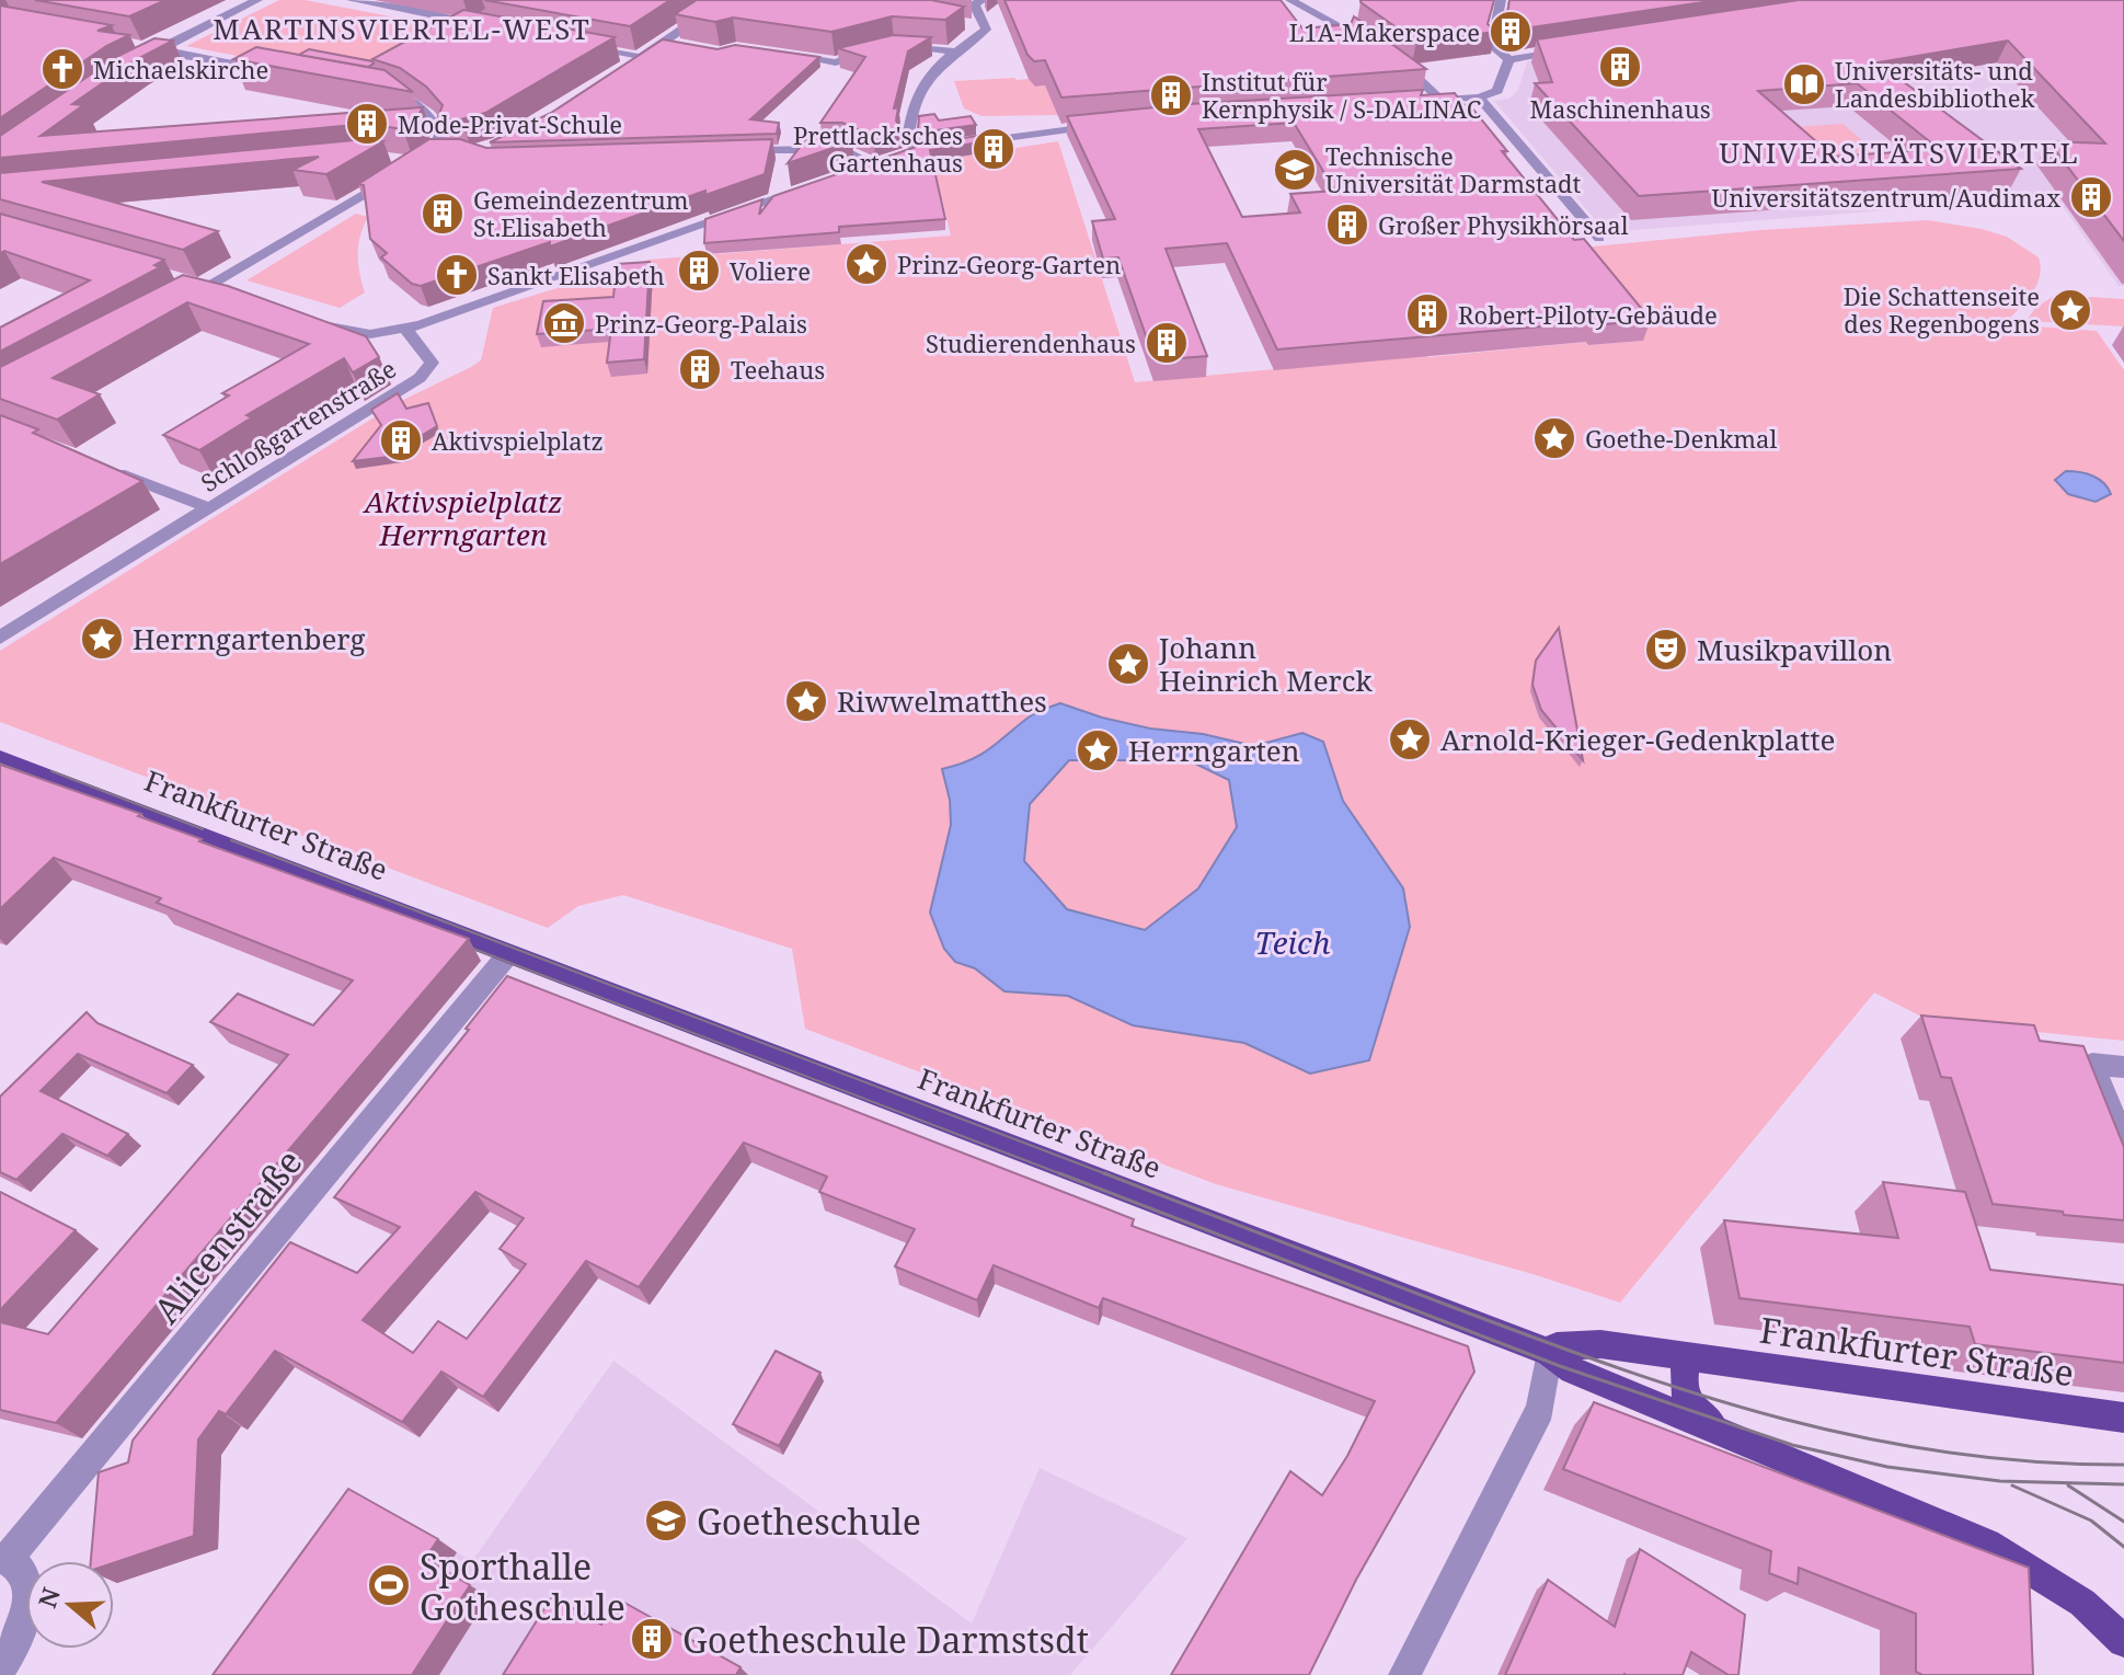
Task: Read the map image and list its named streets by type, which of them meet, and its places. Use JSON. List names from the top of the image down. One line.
{"streets":{"main road":["Frankfurter Straße"],"street":["Schloßgartenstraße","Alicenstraße"]},"crossings":[["Frankfurter Straße","Alicenstraße"]],"districts":["MARTINSVIERTEL-WEST","UNIVERSITÄTSVIERTEL"],"water":["Teich"],"parks":["Aktivspielplatz Herrngarten"],"places":{"building":["L1A-Makerspace","Maschinenhaus","Institut für Kernphysik / S-DALINAC","Mode-Privat-Schule","Prettlack'sches Gartenhaus","Universitätszentrum/Audimax","Gemeindezentrum St.Elisabeth","Großer Physikhörsaal","Voliere","Robert-Piloty-Gebäude","Studierendenhaus","Teehaus","Aktivspielplatz","Goetheschule Darmstsdt"],"church":["Michaelskirche","Sankt Elisabeth"],"library":["Universitäts- und Landesbibliothek"],"school or university":["Technische Universität Darmstadt","Goetheschule"],"place":["Prinz-Georg-Garten","Die Schattenseite des Regenbogens","Goethe-Denkmal","Herrngartenberg","Johann Heinrich Merck","Riwwelmatthes","Arnold-Krieger-Gedenkplatte","Herrngarten"],"museum":["Prinz-Georg-Palais"],"theatre":["Musikpavillon"],"sports":["Sporthalle Gotheschule"]},"north":"left"}
